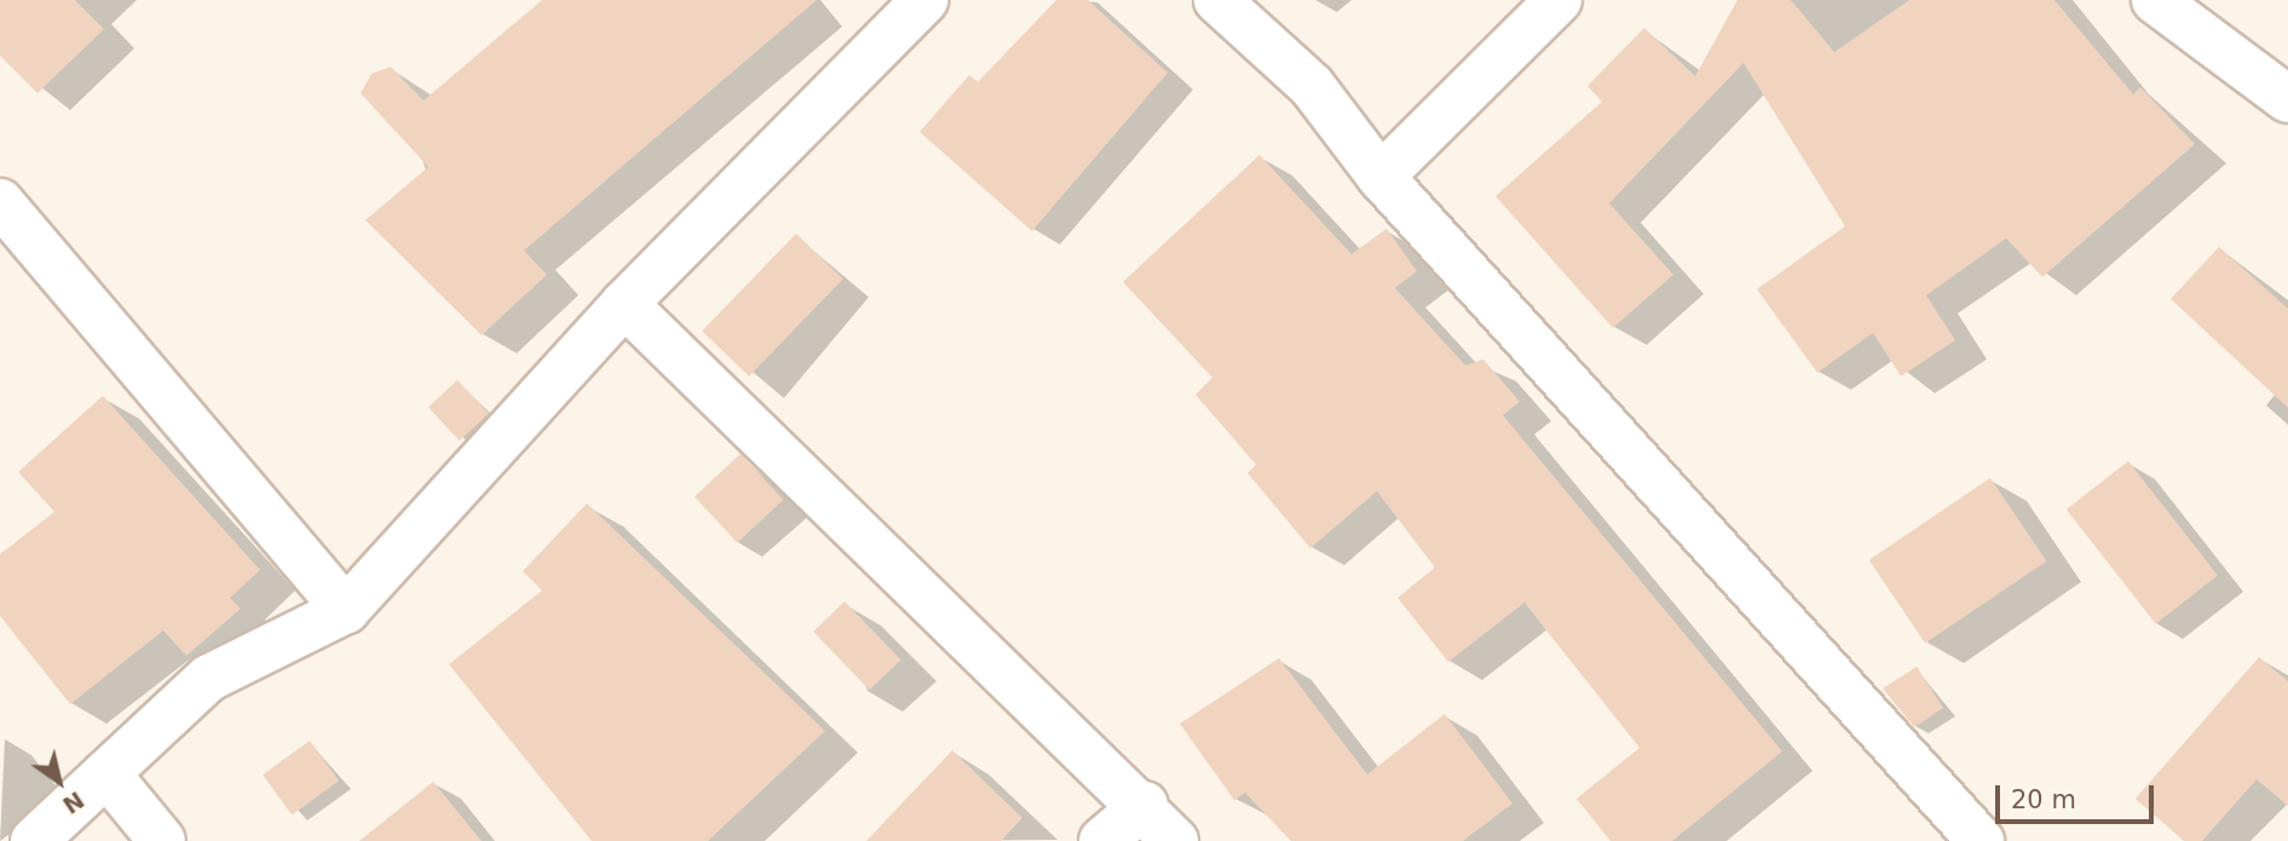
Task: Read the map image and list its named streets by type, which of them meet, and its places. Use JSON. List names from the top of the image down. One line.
{"scale_bar":"20 m","north":"bottom right"}
